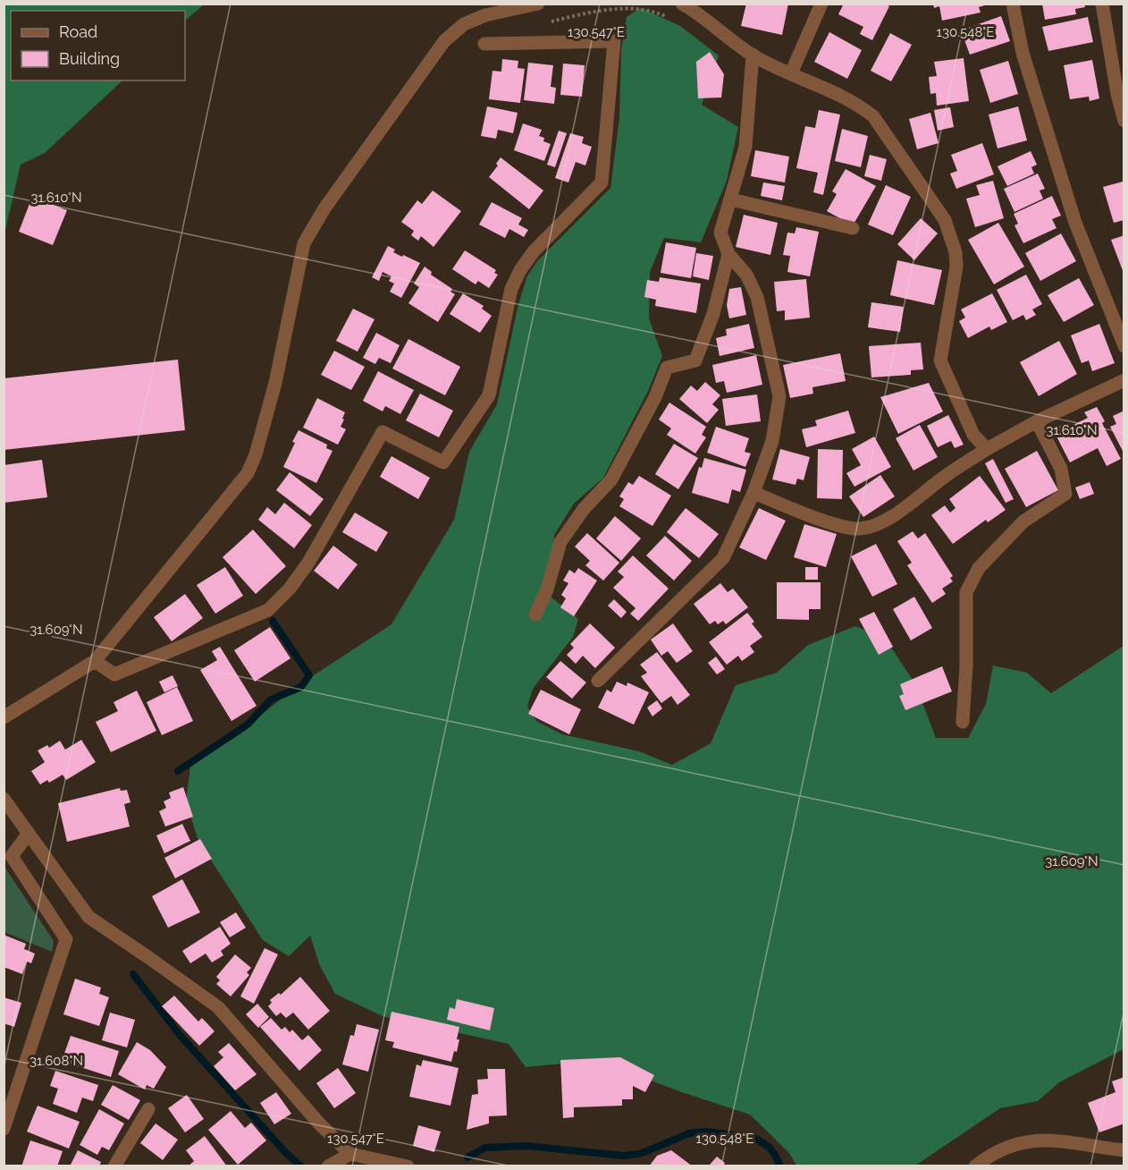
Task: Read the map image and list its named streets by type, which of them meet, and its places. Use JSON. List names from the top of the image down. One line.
{"legend":["Road","Building"],"coordinates":["130.547°E","130.548°E","31.610°N","31.609°N","31.608°N"]}
